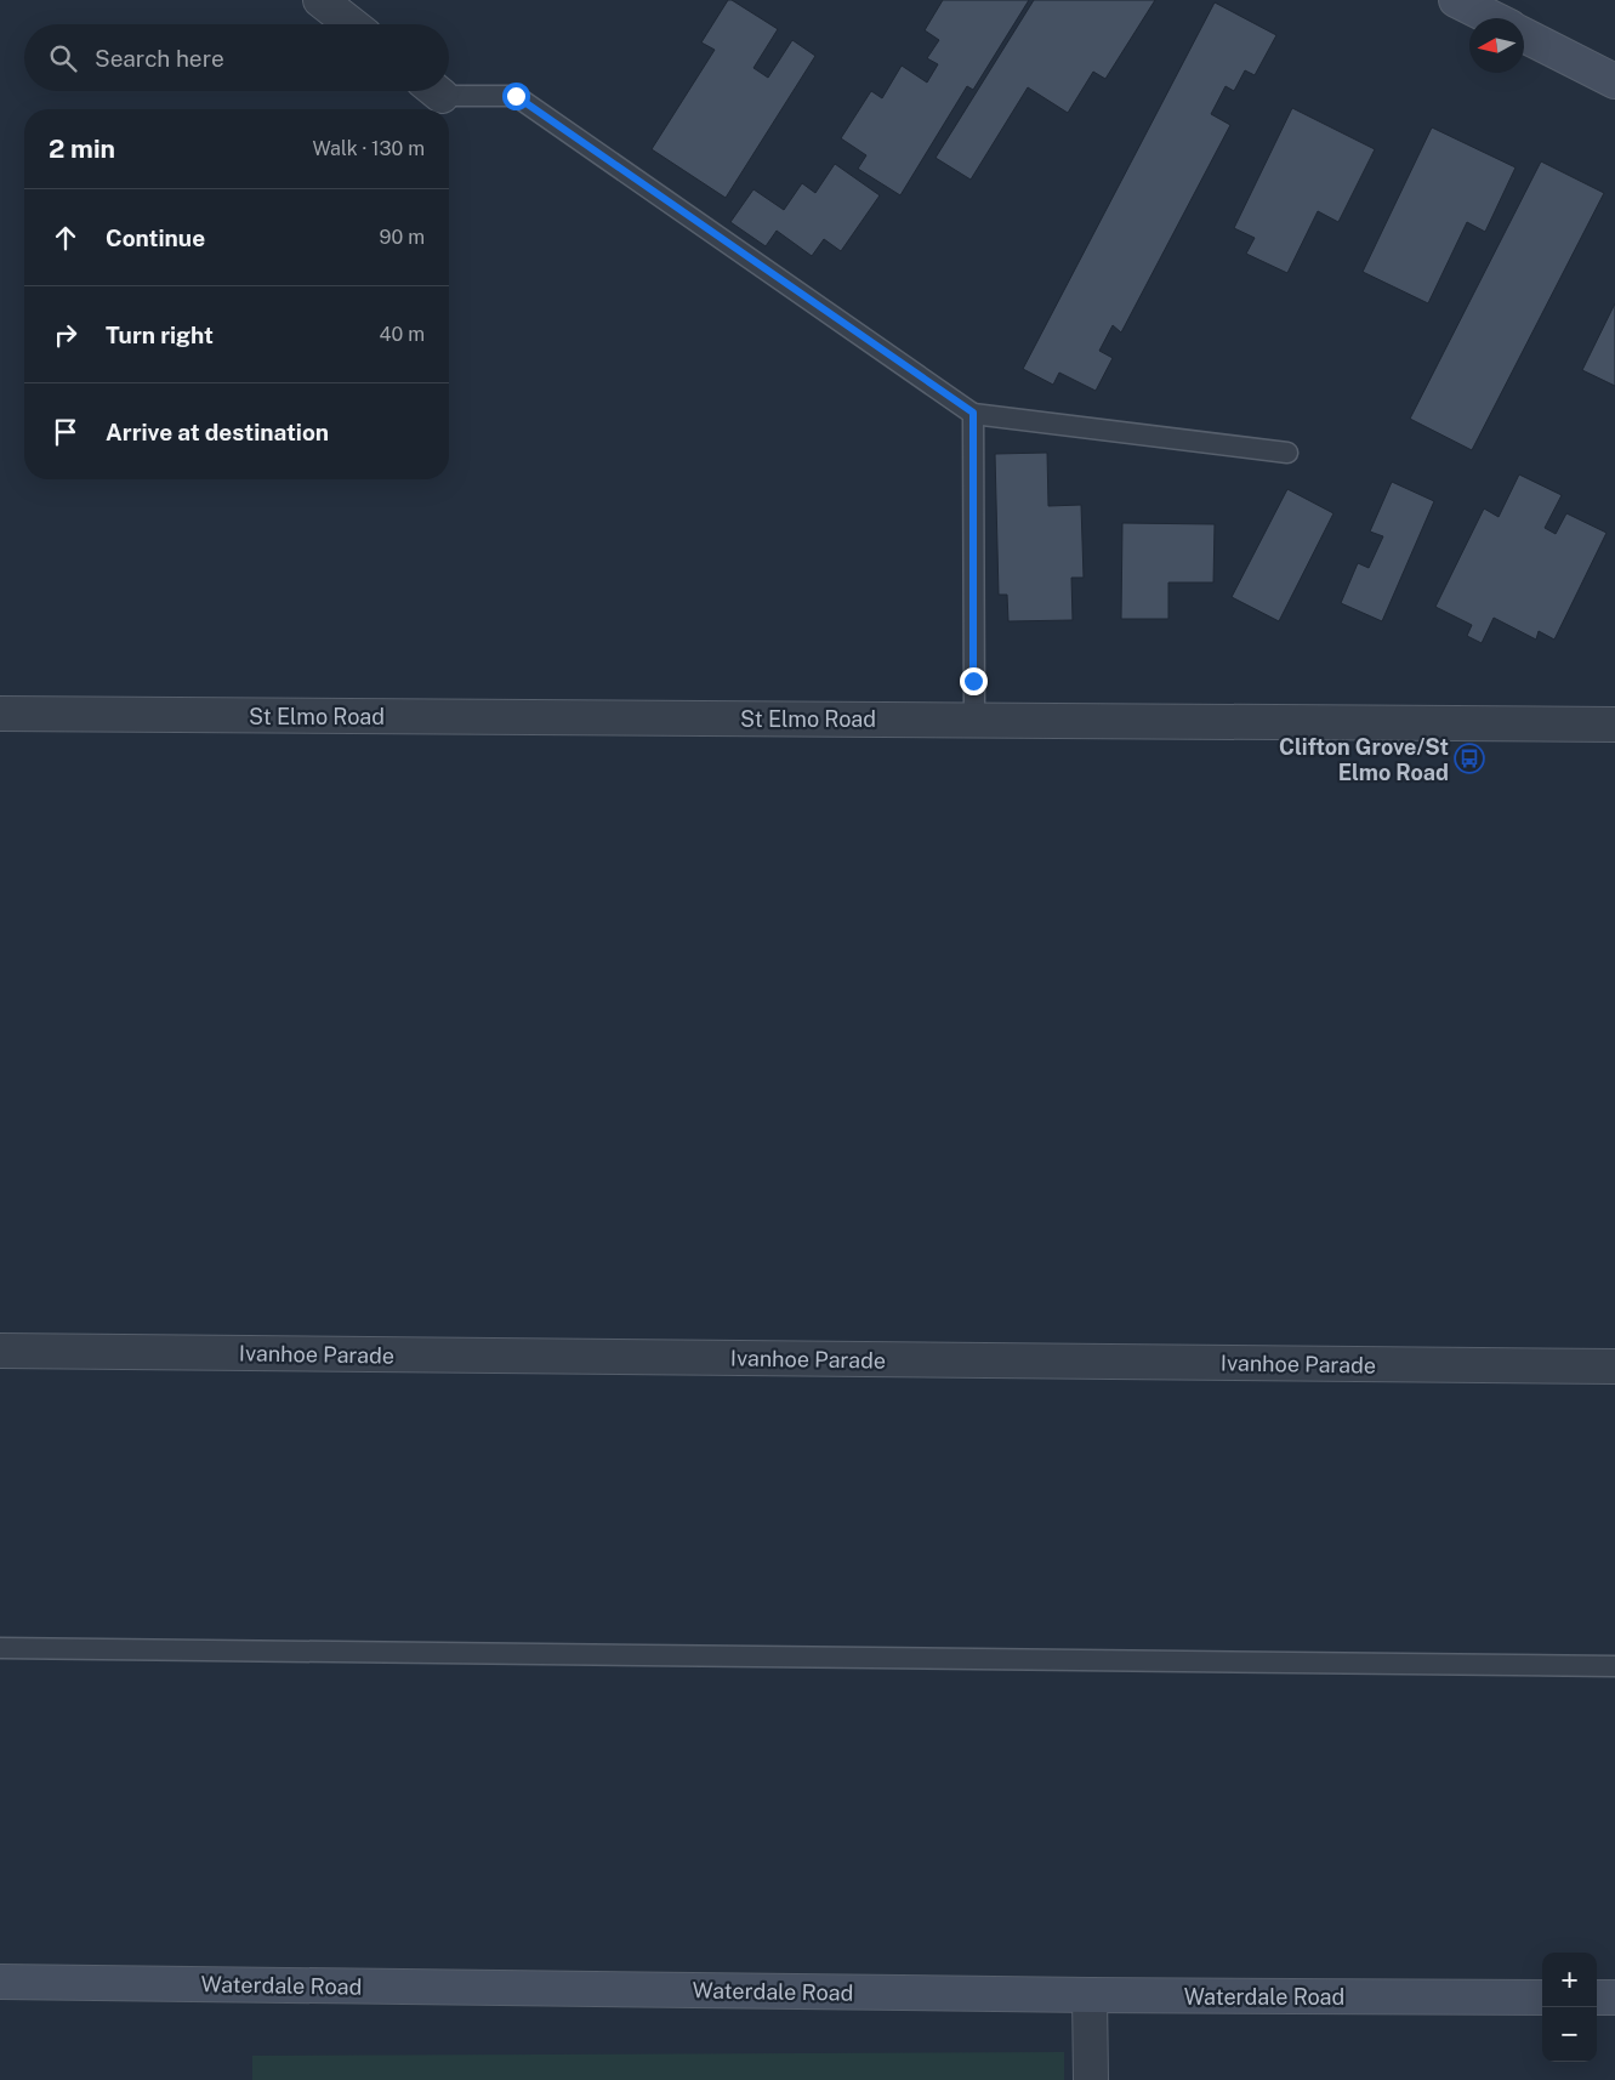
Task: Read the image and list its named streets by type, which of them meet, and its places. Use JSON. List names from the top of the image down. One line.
{"streets":{"street":["St Elmo Road","Ivanhoe Parade","Waterdale Road"]},"places":{"bus stop":["Clifton Grove/St Elmo Road"]},"north":"left","page":{"search":"Search here","heading":["2 min","Walk · 130 m"],"list":[["Continue","90 m"],["Turn right","40 m"],"Arrive at destination"],"map_buttons":["+","−"]}}
